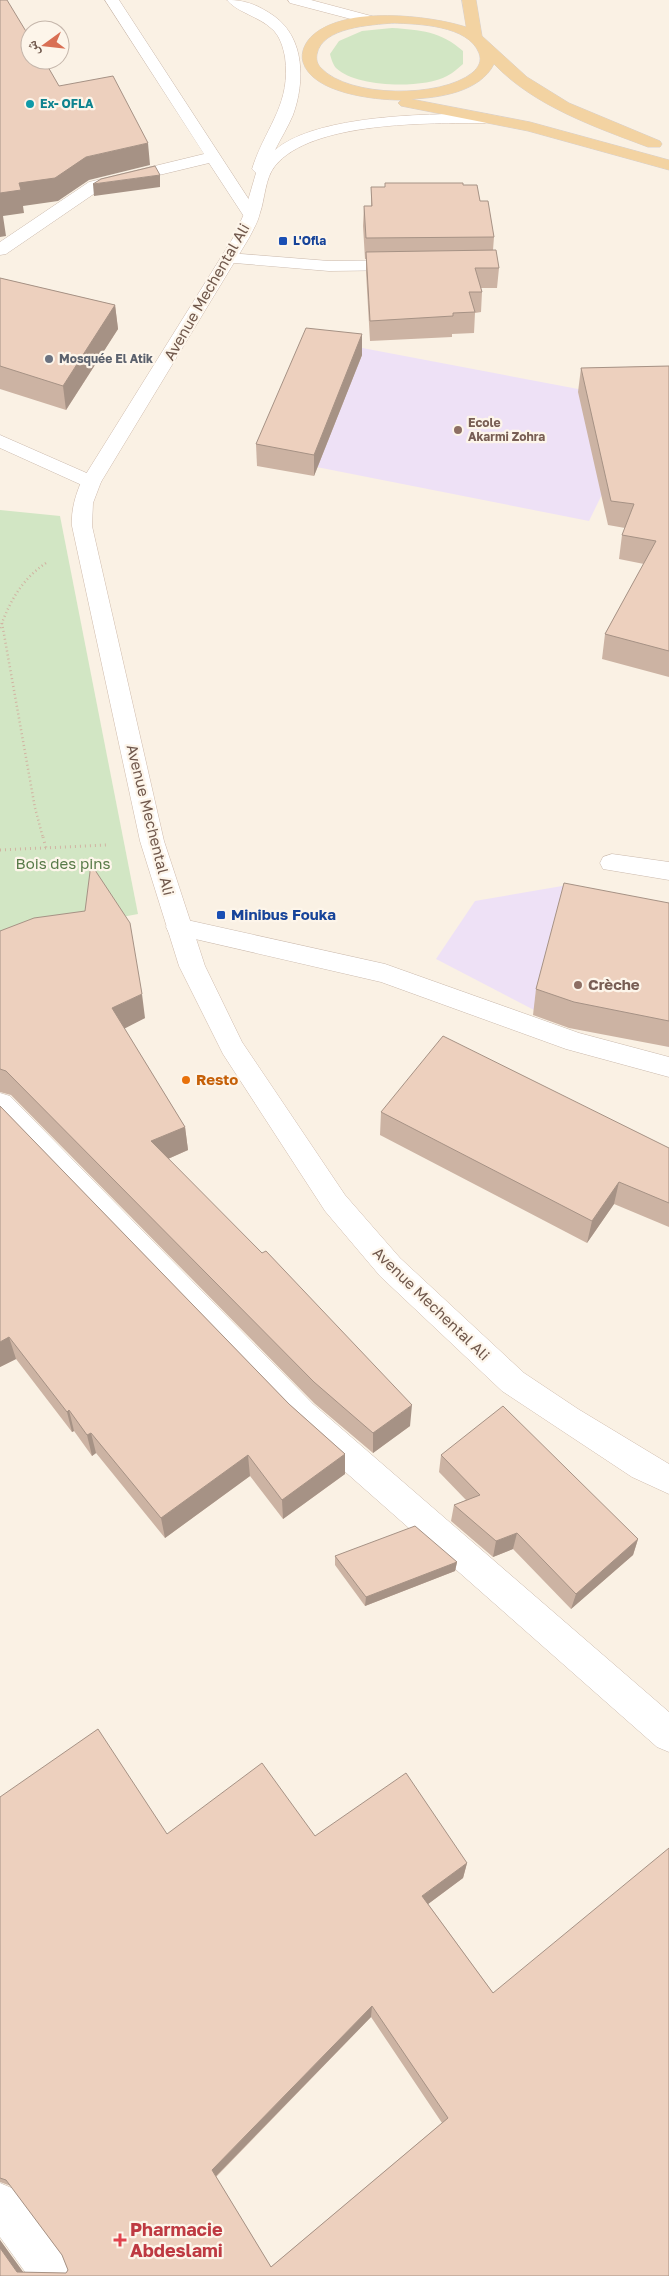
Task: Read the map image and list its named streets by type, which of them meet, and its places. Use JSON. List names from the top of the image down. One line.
{"streets":{"main road":["Avenue Mechental Ali"]},"parks":["Bois des pins"],"places":{"other":["Ex- OFLA","Mosquée El Atik","Ecole Akarmi Zohra","Crèche","Resto"],"transit":["L'Ofla","Minibus Fouka"],"health":["Pharmacie Abdeslami"]},"north":"left"}
